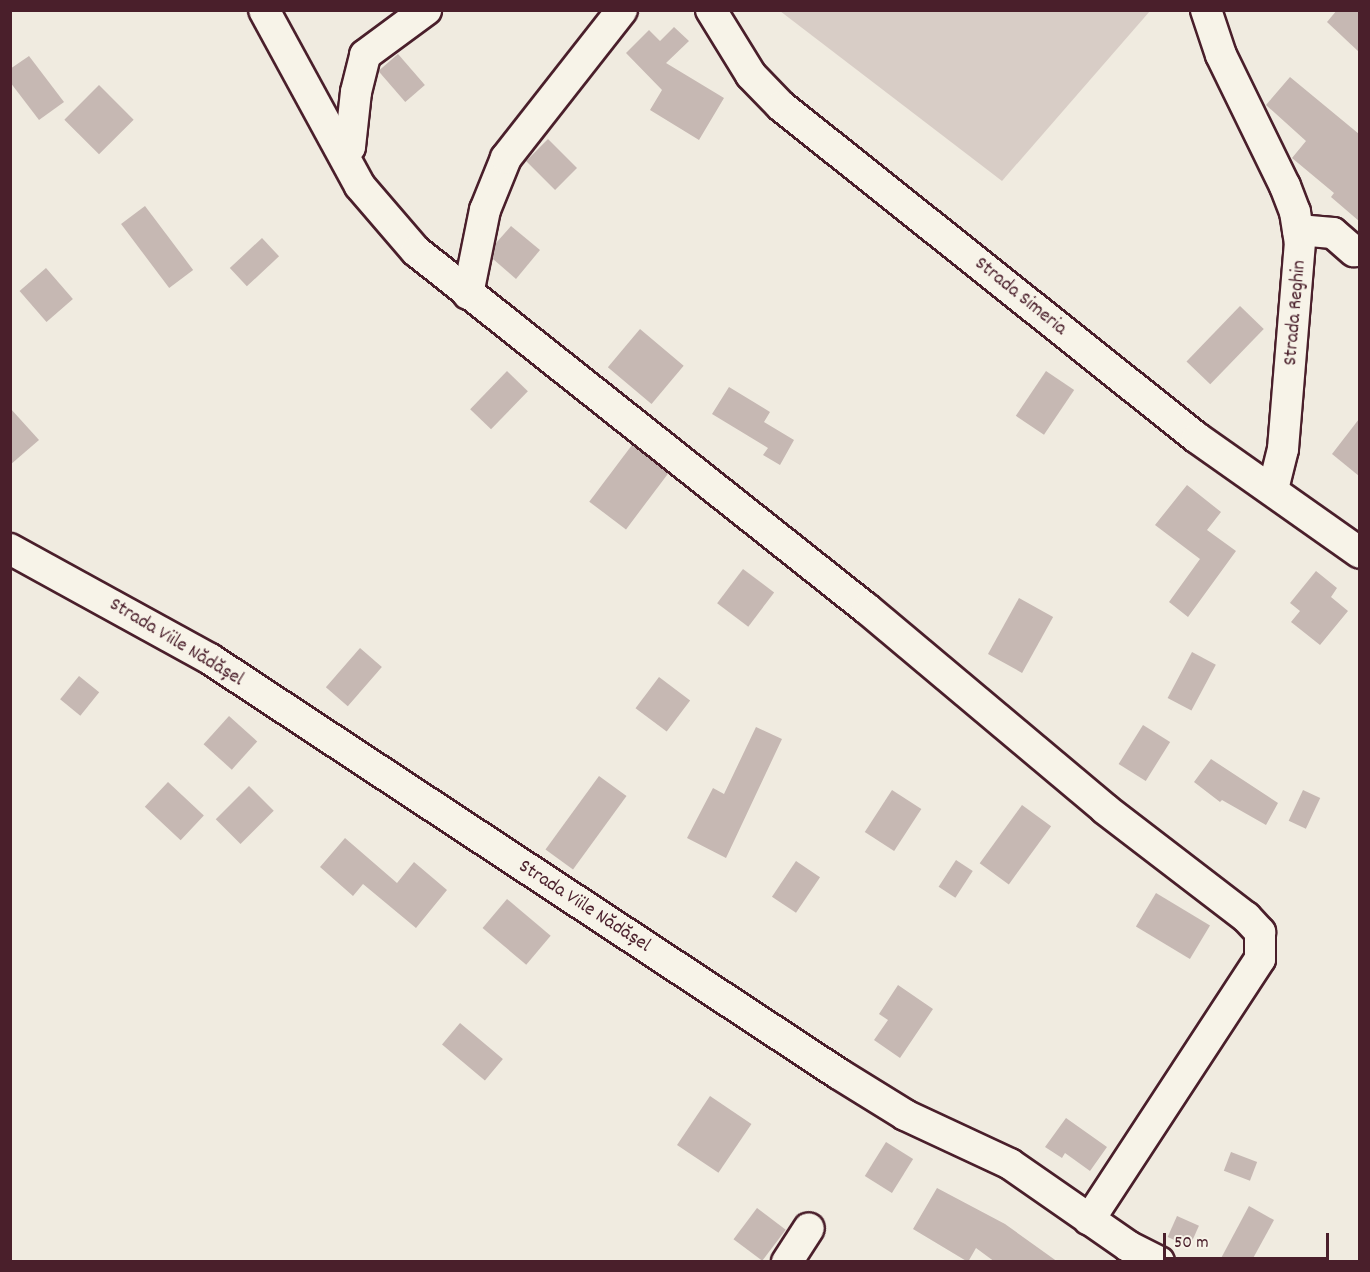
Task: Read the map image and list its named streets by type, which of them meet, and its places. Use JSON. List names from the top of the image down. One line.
{"streets":{"street":["Strada Simeria","Strada Reghin","Strada Viile Nădășel"]},"crossings":[["Strada Simeria","Strada Reghin"]],"scale_bar":"50 m"}
